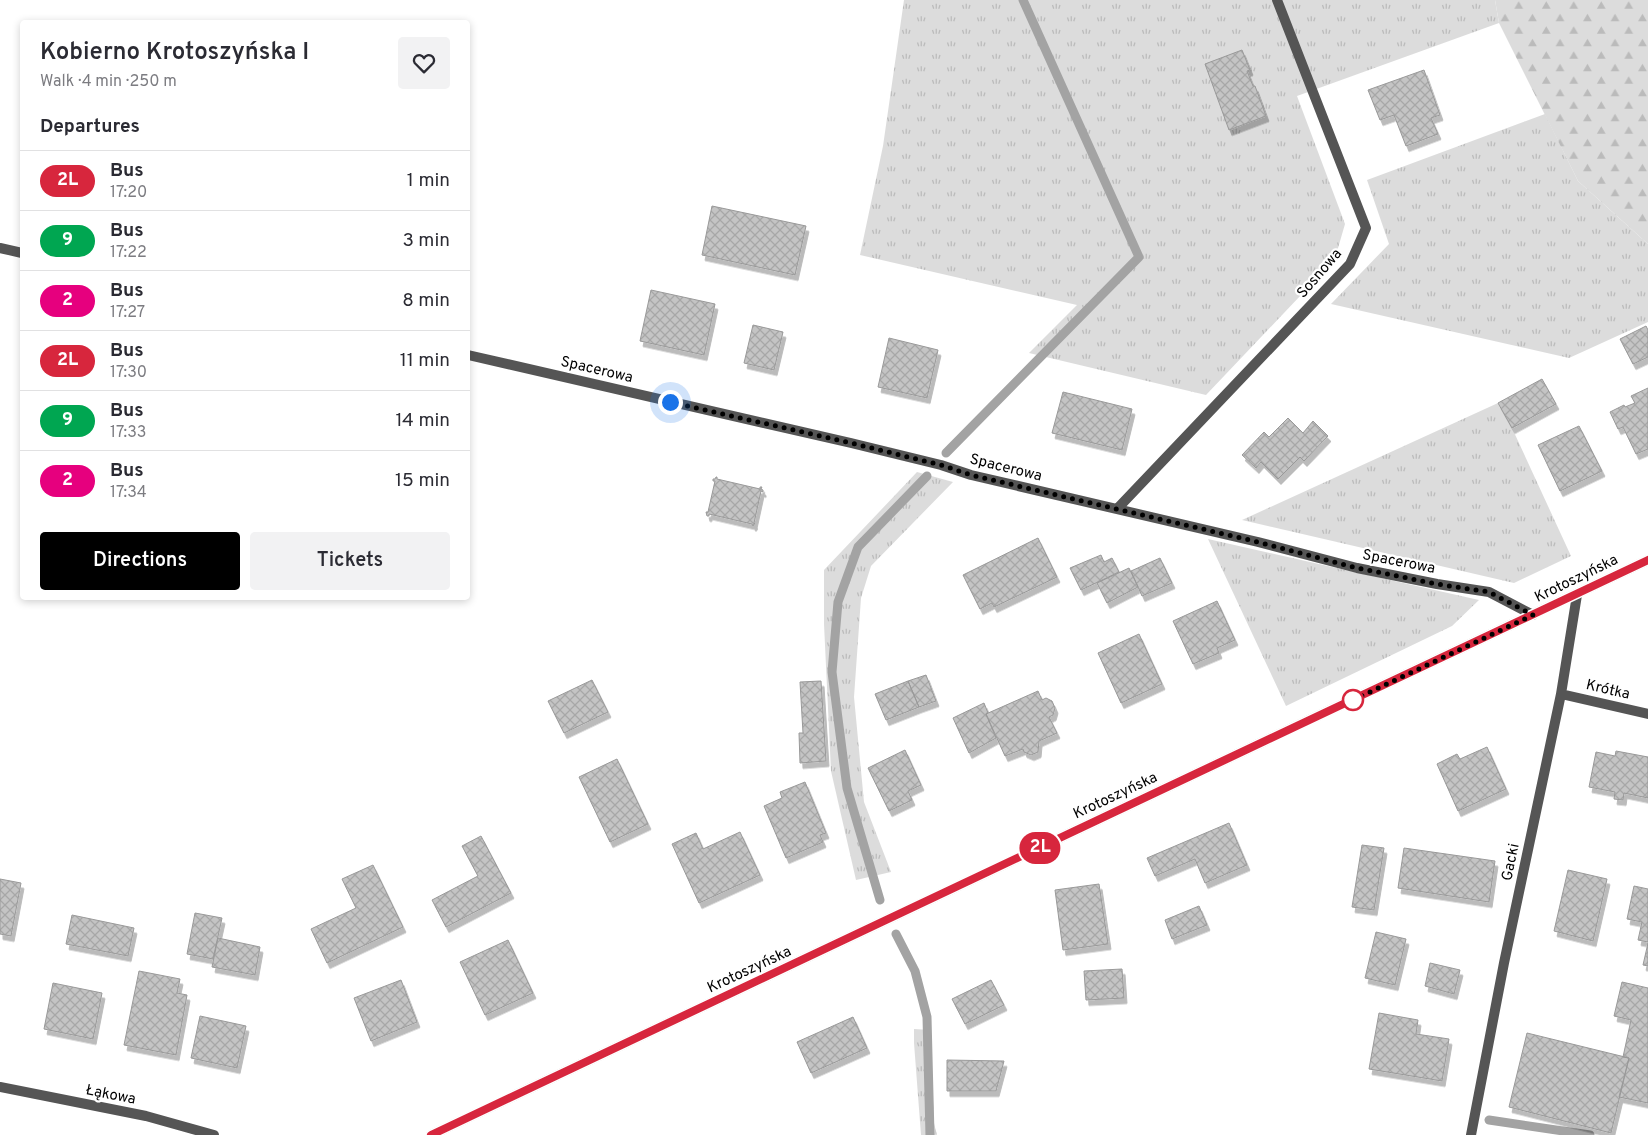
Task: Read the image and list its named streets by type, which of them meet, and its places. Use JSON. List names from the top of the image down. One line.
{"streets":{"street":["Sosnowa","Spacerowa","Krotoszyńska","Krótka","Gacki","Łąkowa"]},"crossings":[["Sosnowa","Spacerowa"],["Spacerowa","Krotoszyńska"],["Krotoszyńska","Gacki"],["Krótka","Gacki"]],"lines":["bus line 2L"],"page":{"on_map":"2L","heading":[["Kobierno Krotoszyńska I","Walk · 4 min · 250 m"],"Departures"],"list":[{"mark":"2L","name":"Bus","note":"17:20","value":"1 min"},{"mark":"9","name":"Bus","note":"17:22","value":"3 min"},{"mark":"2","name":"Bus","note":"17:27","value":"8 min"},{"mark":"2L","name":"Bus","note":"17:30","value":"11 min"},{"mark":"9","name":"Bus","note":"17:33","value":"14 min"},{"mark":"2","name":"Bus","note":"17:34","value":"15 min"}],"buttons":["Directions","Tickets"]}}
